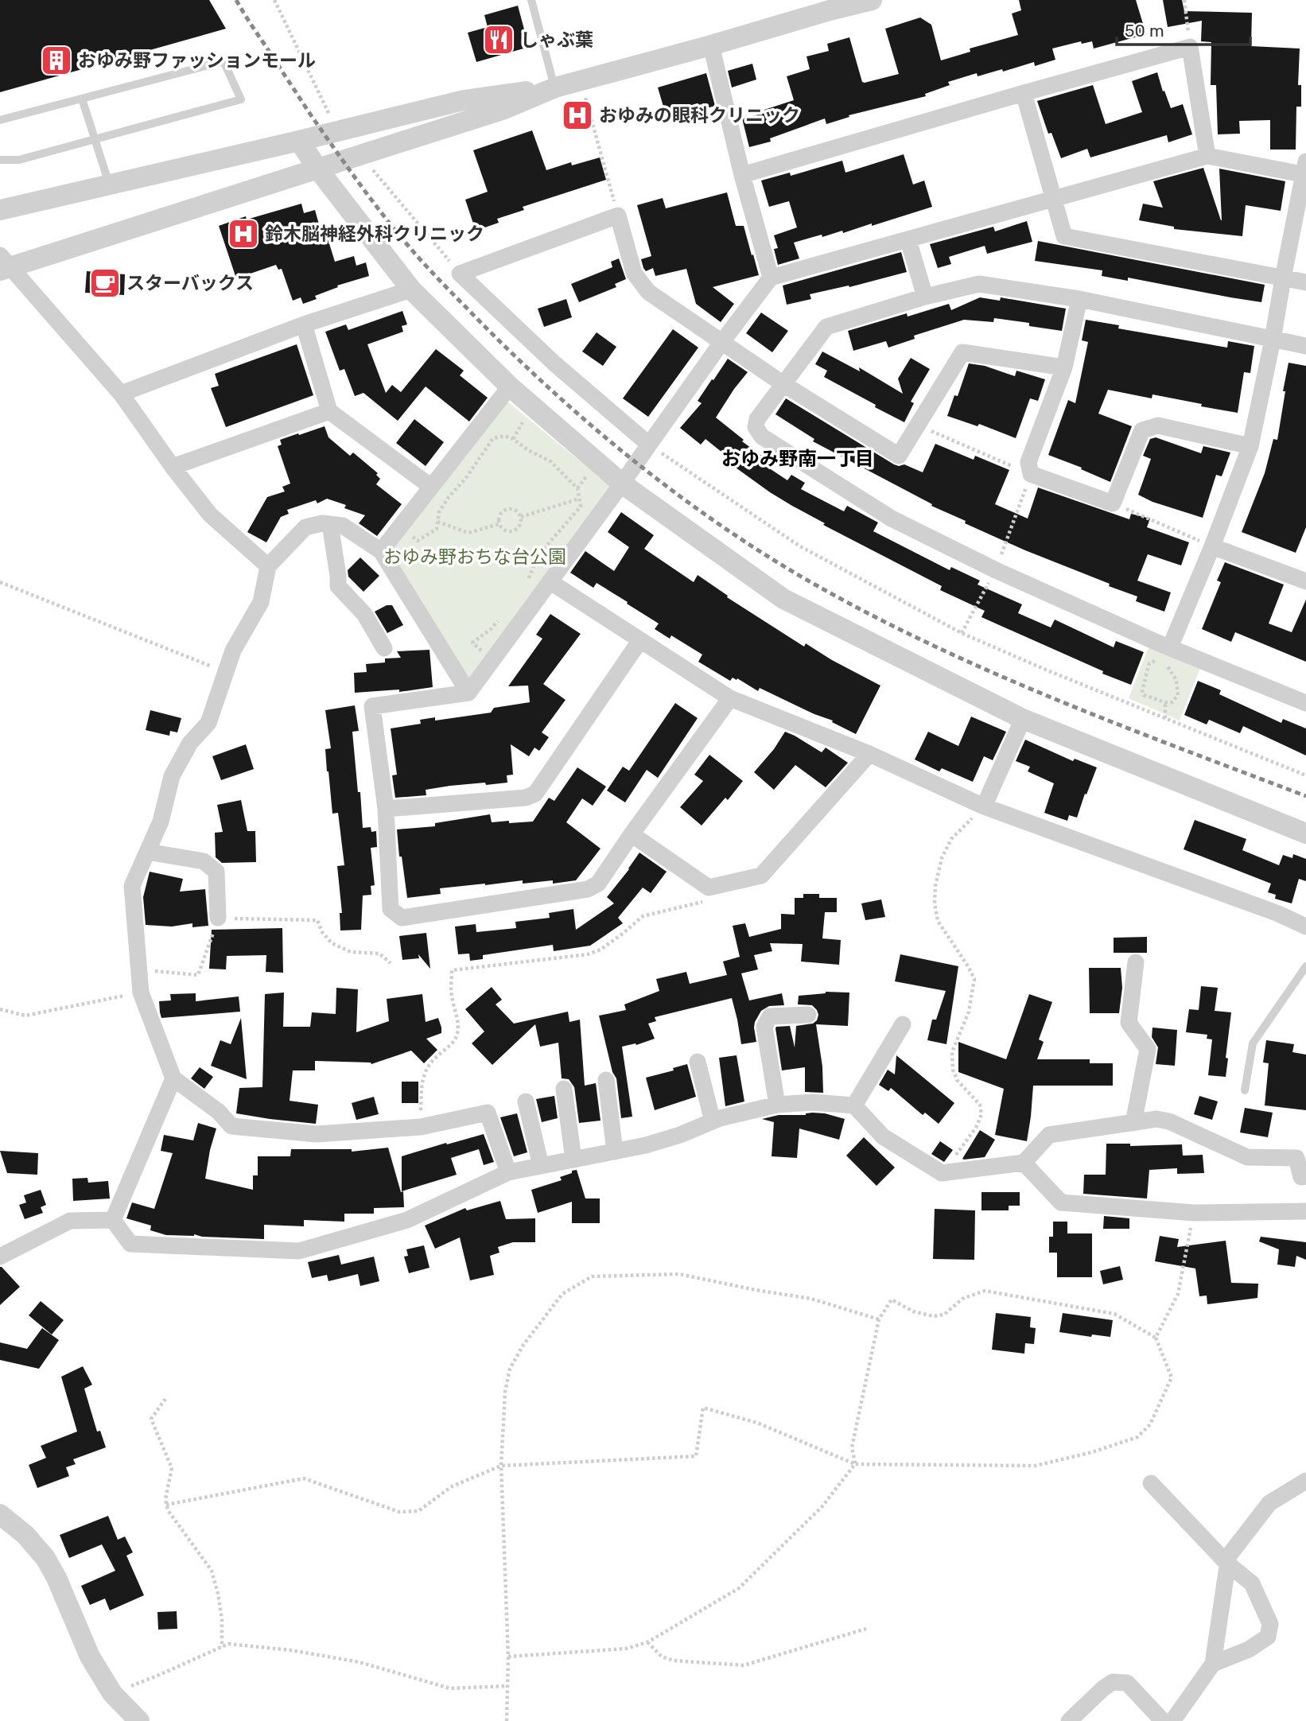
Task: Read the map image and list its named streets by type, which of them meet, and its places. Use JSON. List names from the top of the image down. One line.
{"districts":["おゆみ野南一丁目"],"parks":["おゆみ野おちな台公園"],"places":{"restaurant":["しゃぶ葉"],"building":["おゆみ野ファッションモール"],"hospital":["おゆみの眼科クリニック","鈴木脳神経外科クリニック"],"cafe":["スターバックス"]},"scale_bar":"50 m"}
